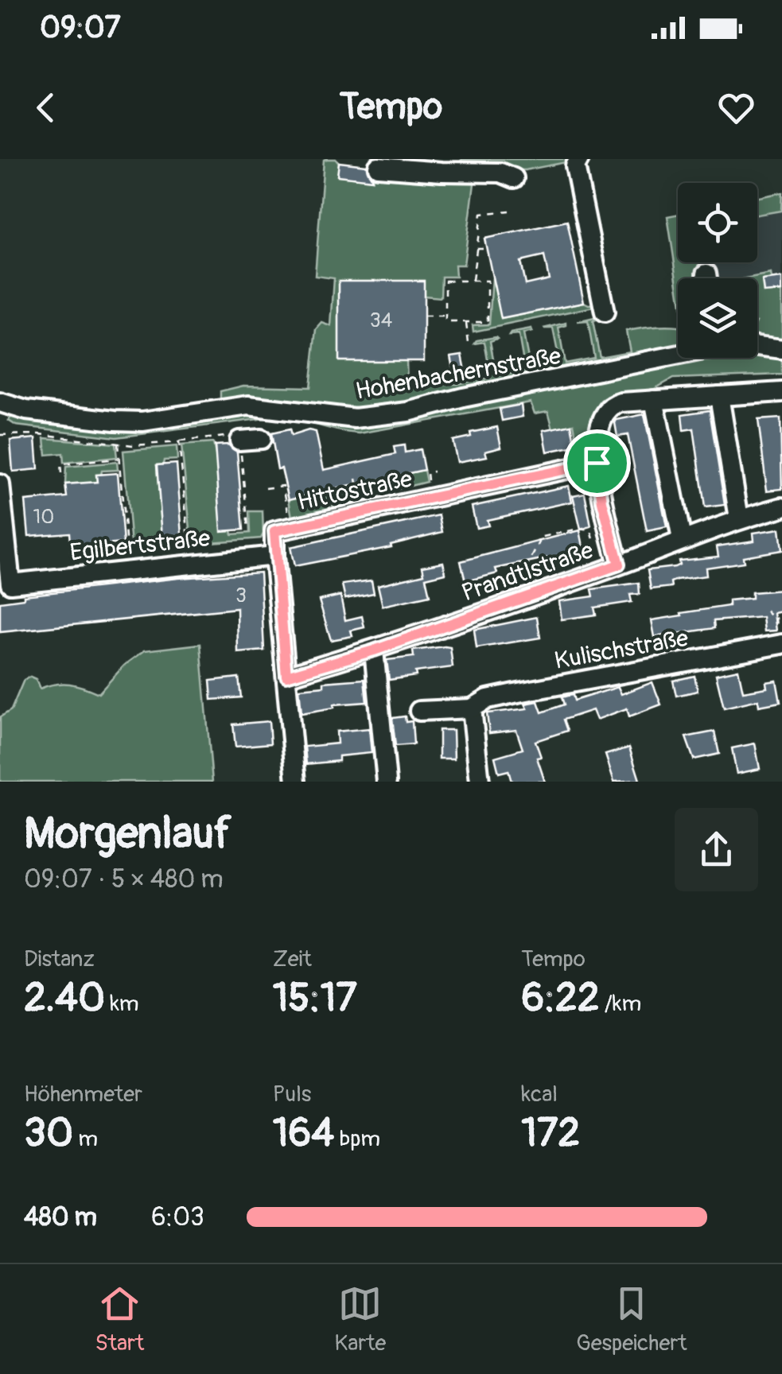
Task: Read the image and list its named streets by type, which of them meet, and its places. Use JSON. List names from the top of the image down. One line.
{"streets":{"street":["Hohenbachernstraße","Hittostraße","Egilbertstraße","Prandtlstraße","Kulischstraße"]},"crossings":[["Hittostraße","Egilbertstraße"]],"house_numbers":["34","10","3"],"page":{"status":"09:07","header":"Tempo","heading":["Morgenlauf","09:07 · 5 × 480 m"],"stats":[["Distanz","2.40 km"],["Zeit","15:17"],["Tempo","6:22 /km"],["Höhenmeter","30 m"],["Puls","164 bpm"],["kcal","172"]],"list":[{"name":"480 m","note":"6:03"}],"tabs":["Start","Karte","Gespeichert"]}}
